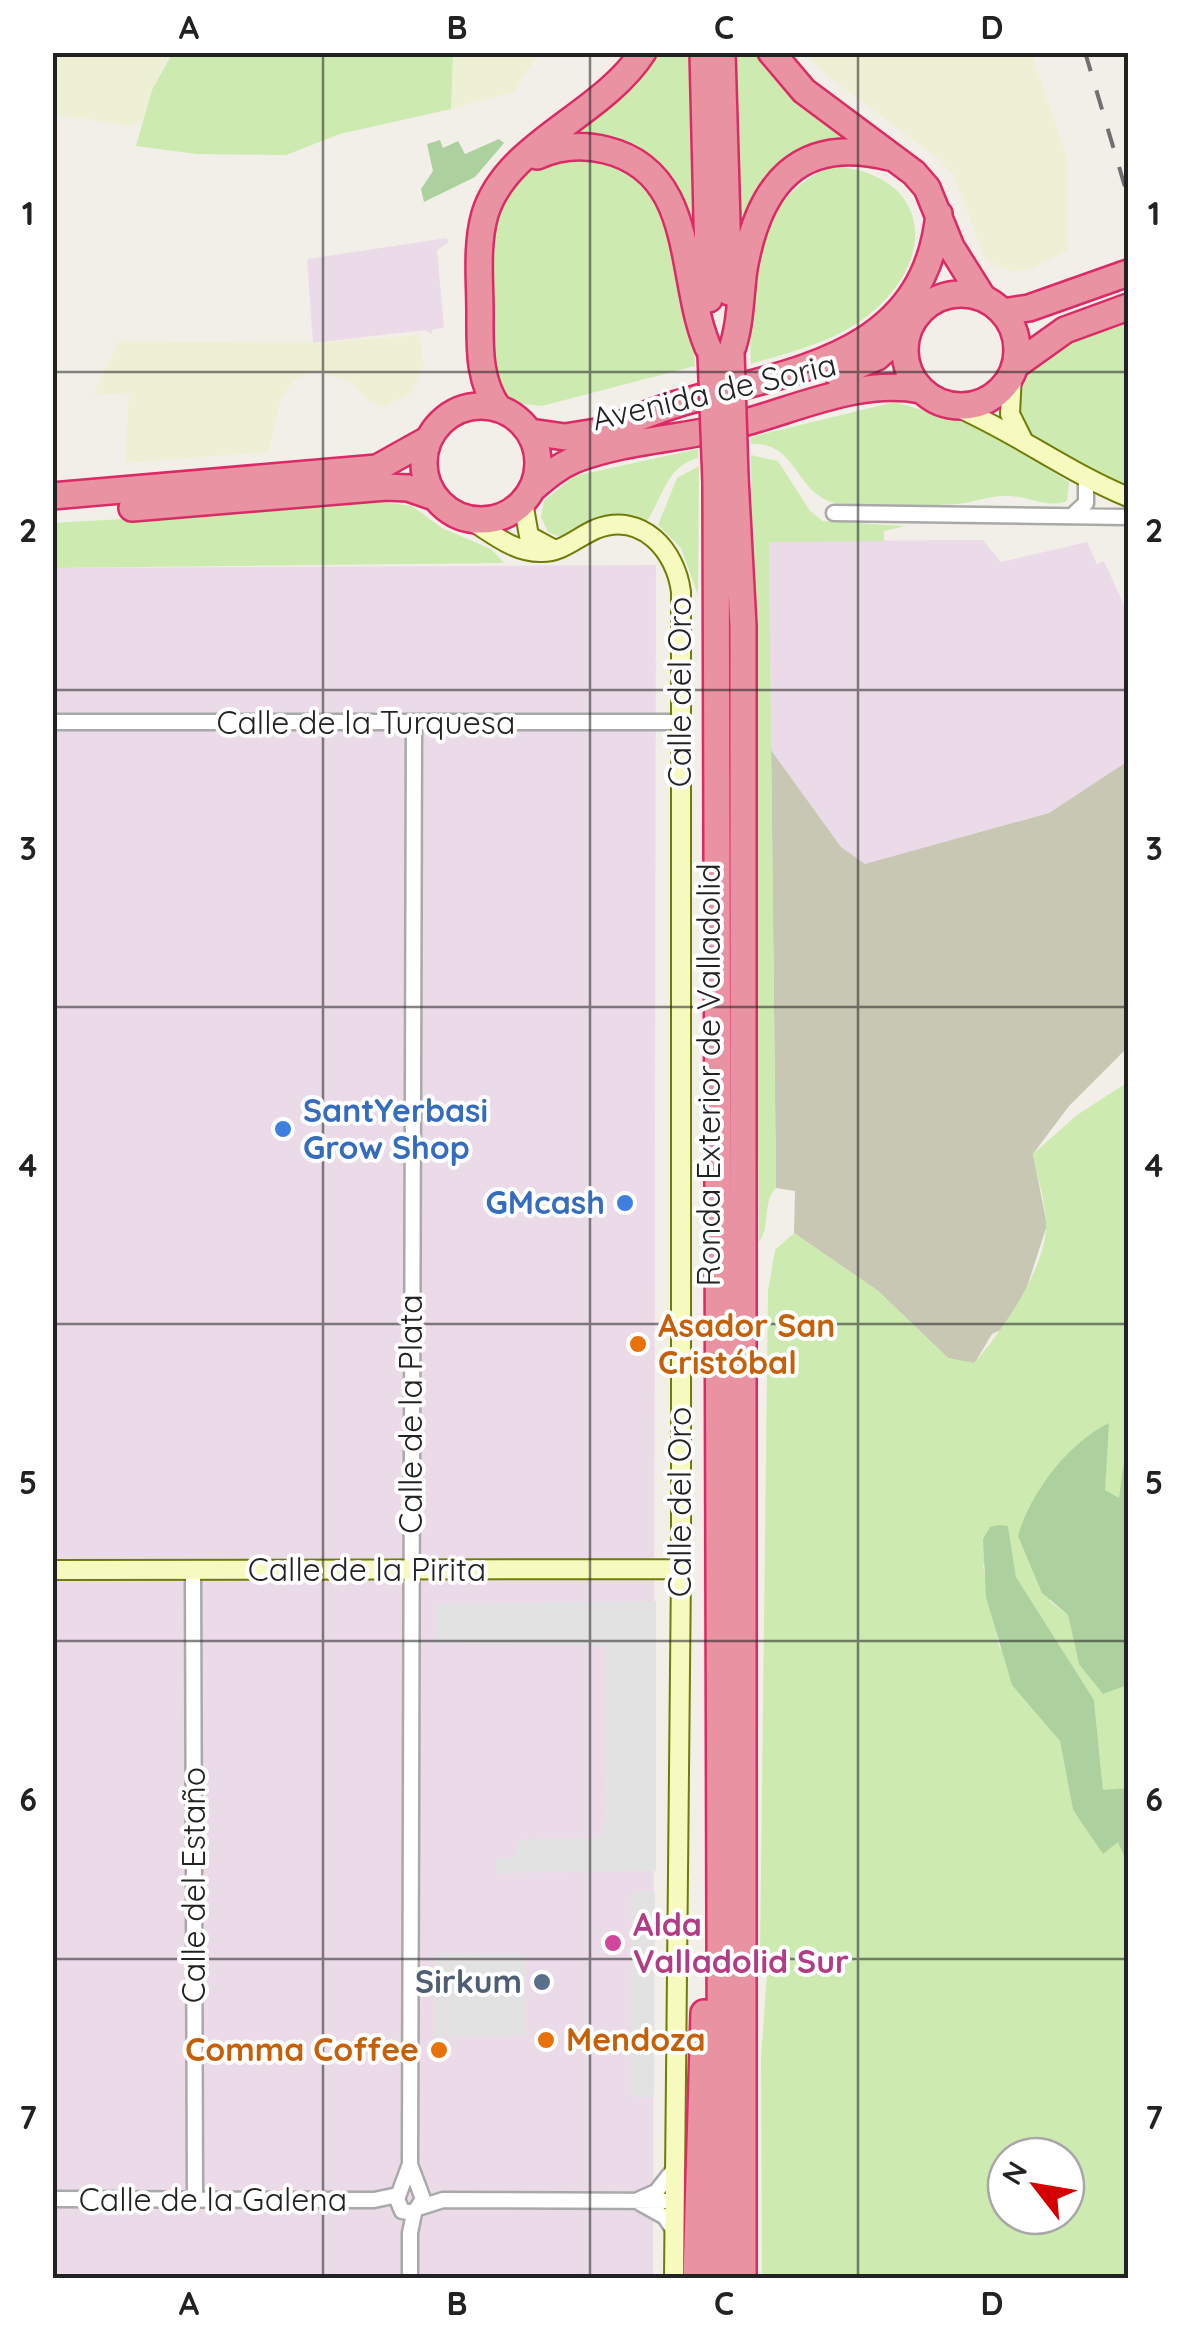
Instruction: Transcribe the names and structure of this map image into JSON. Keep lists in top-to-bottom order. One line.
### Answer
{"streets":{"highway":["Avenida de Soria","Ronda Exterior de Valladolid"],"street":["Calle del Oro","Calle de la Turquesa","Calle de la Plata","Calle de la Pirita","Calle del Estaño","Calle de la Galena"]},"crossings":[["Calle del Oro","Calle de la Turquesa"],["Calle del Oro","Calle de la Pirita"],["Calle de la Turquesa","Calle de la Plata"],["Calle de la Plata","Calle de la Pirita"],["Calle de la Plata","Calle de la Galena"],["Calle de la Pirita","Calle del Estaño"],["Calle del Estaño","Calle de la Galena"]],"places":["SantYerbasi Grow Shop","GMcash","Asador San Cristóbal","Alda Valladolid Sur","Sirkum","Mendoza","Comma Coffee"],"north":"top left","grid":{"columns":["A","B","C","D"],"rows":["1","2","3","4","5","6","7"]}}
